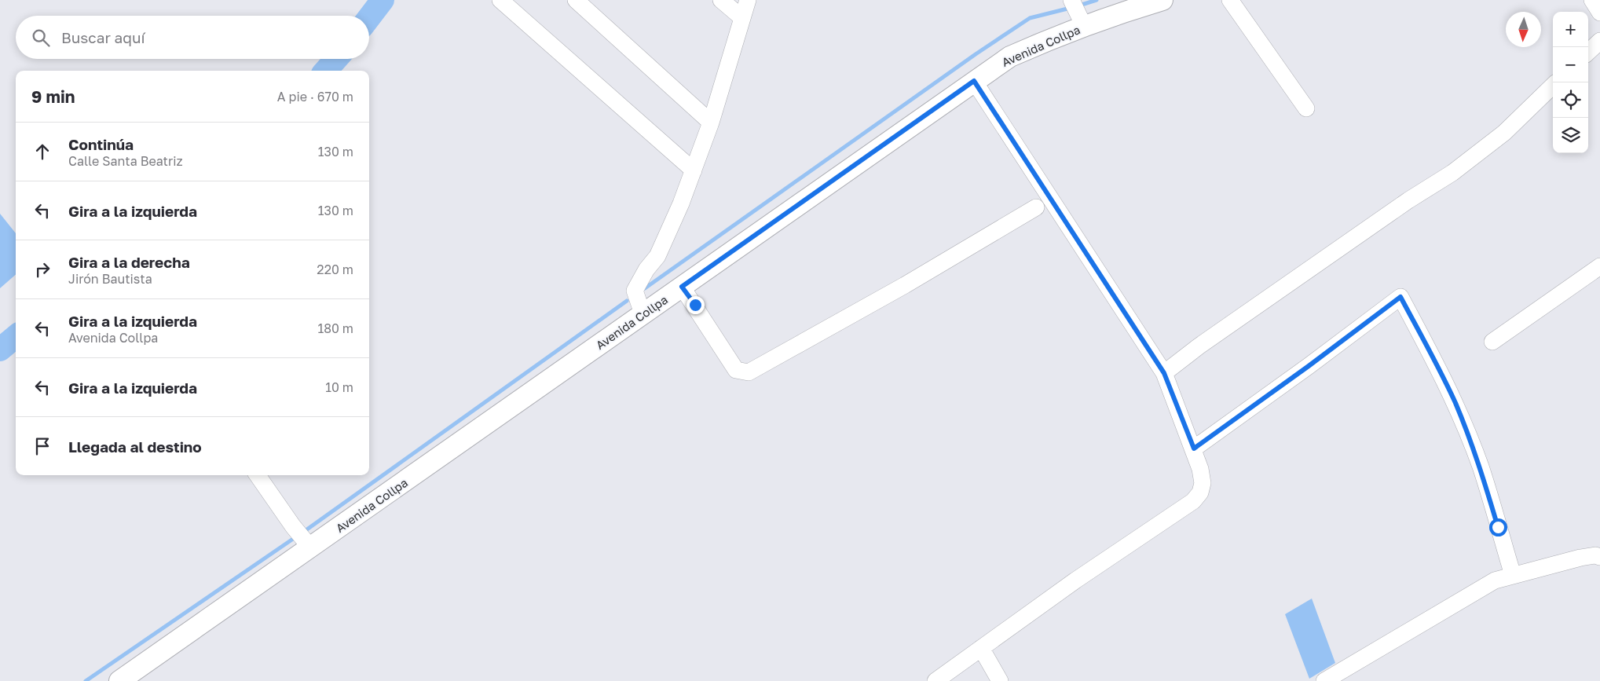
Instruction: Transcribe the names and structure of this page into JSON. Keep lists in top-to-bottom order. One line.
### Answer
{"streets":{"main road":["Avenida Collpa"]},"north":"bottom","page":{"map_buttons":["+","−"],"search":"Buscar aquí","heading":["9 min","A pie · 670 m"],"list":[["Continúa","Calle Santa Beatriz","130 m"],["Gira a la izquierda","130 m"],["Gira a la derecha","Jirón Bautista","220 m"],["Gira a la izquierda","Avenida Collpa","180 m"],["Gira a la izquierda","10 m"],"Llegada al destino"]}}
